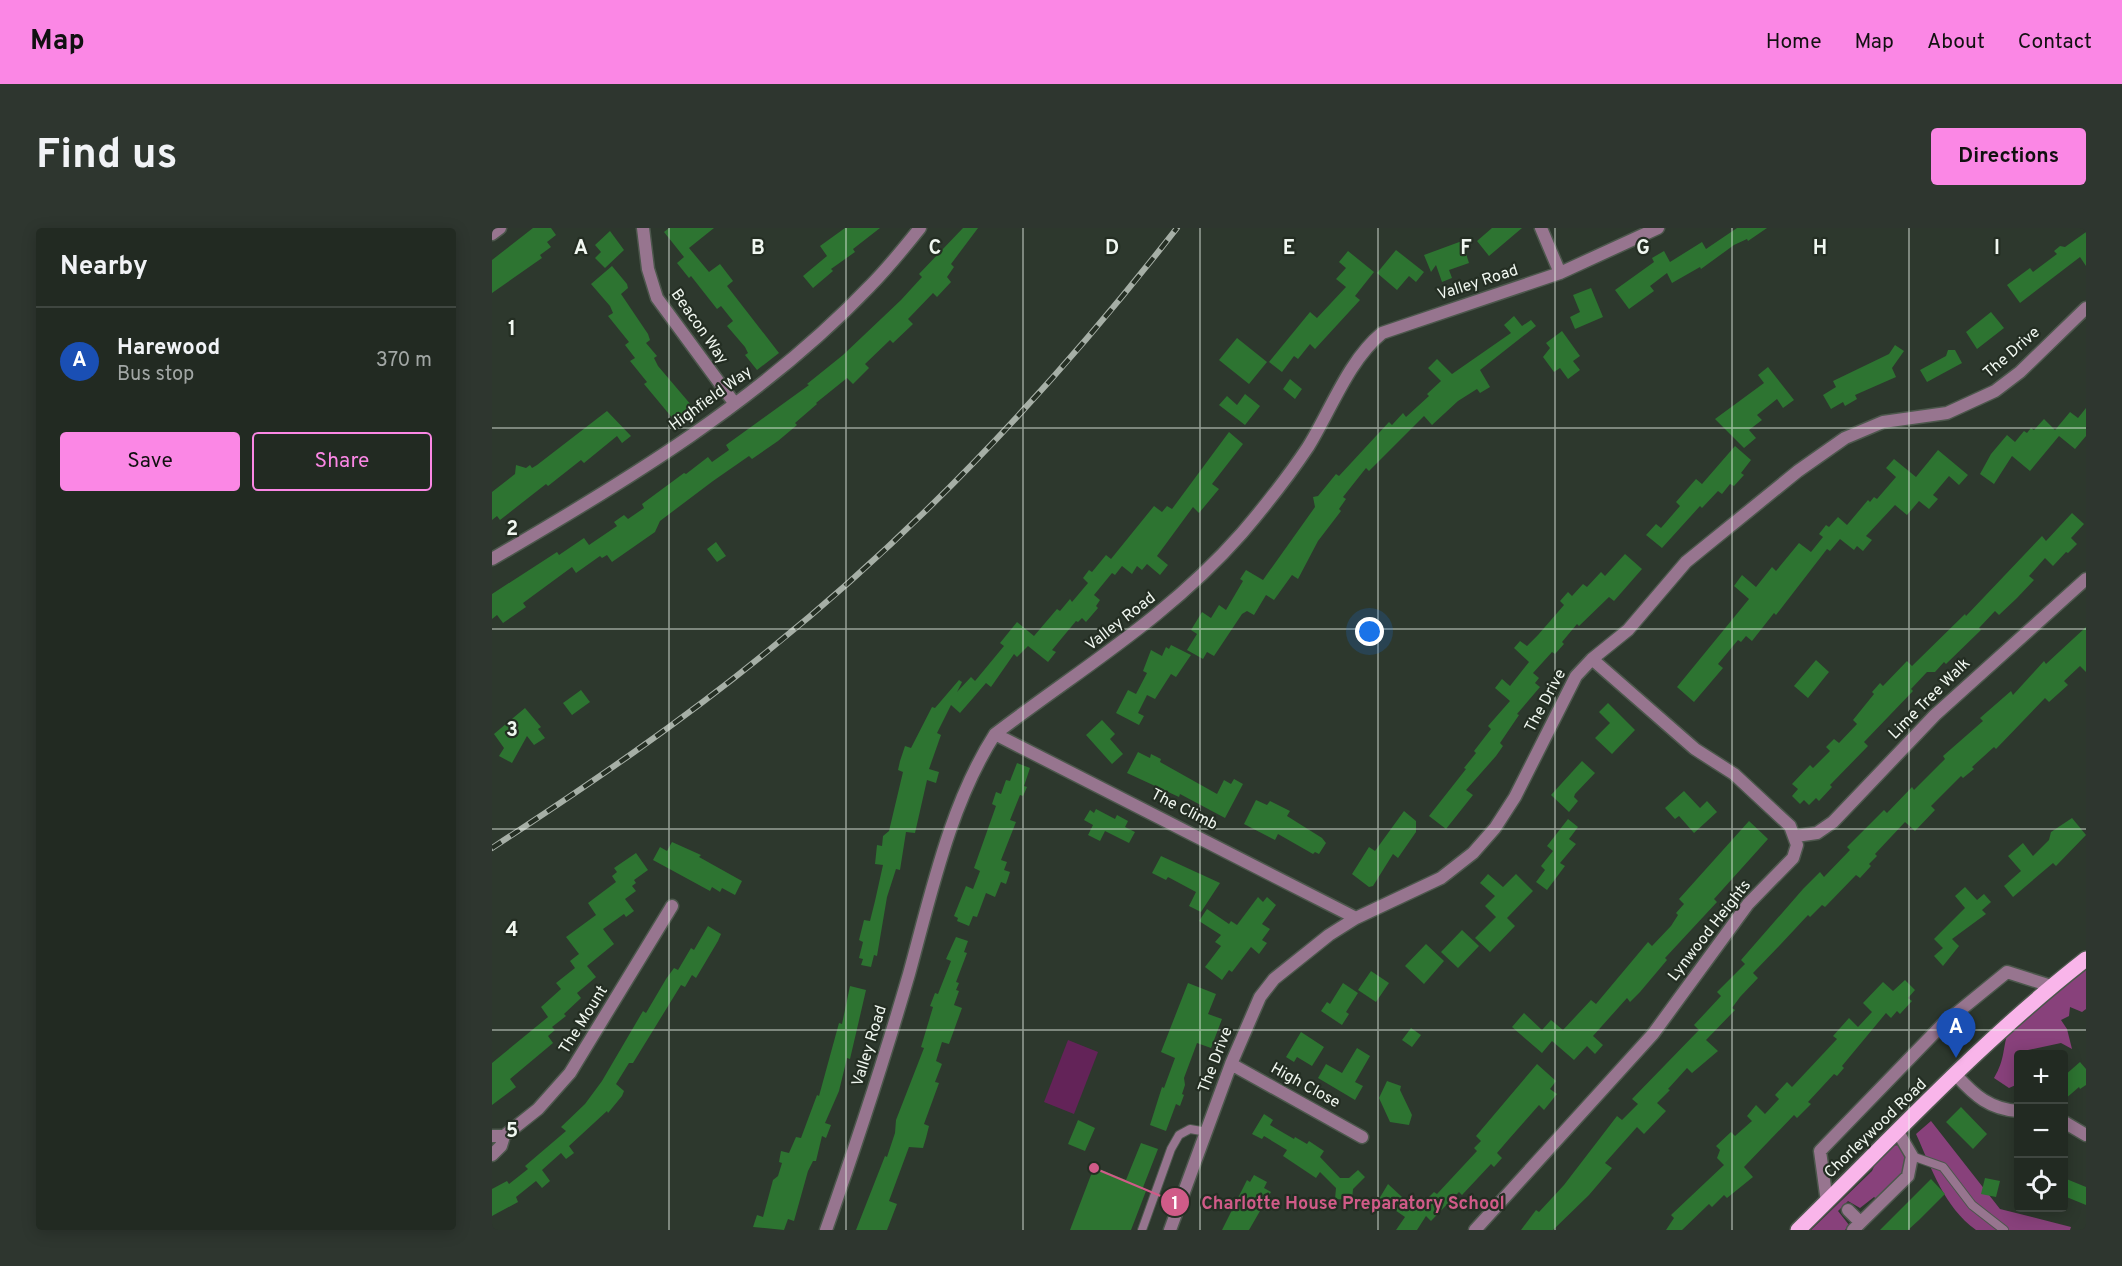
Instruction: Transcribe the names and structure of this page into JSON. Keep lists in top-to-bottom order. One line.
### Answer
{"streets":{"main road":["Chorleywood Road"],"street":["Valley Road","Beacon Way","The Drive","Highfield Way","Lime Tree Walk","The Climb","Lynwood Heights","The Mount","High Close"]},"crossings":[["Valley Road","The Climb"],["Beacon Way","Highfield Way"],["The Drive","The Climb"],["The Drive","High Close"],["Lime Tree Walk","Lynwood Heights"]],"places":["Charlotte House Preparatory School"],"page":{"header":"Map","nav":["Home","Map","About","Contact"],"buttons":["Directions",["Save","Share"]],"title":"Find us","heading":"Nearby","list":[{"mark":"A","name":"Harewood","note":"Bus stop","value":"370 m"}],"pins":"A","map_buttons":["+","−"]},"grid":{"columns":["A","B","C","D","E","F","G","H","I"],"rows":["1","2","3","4","5"]}}
